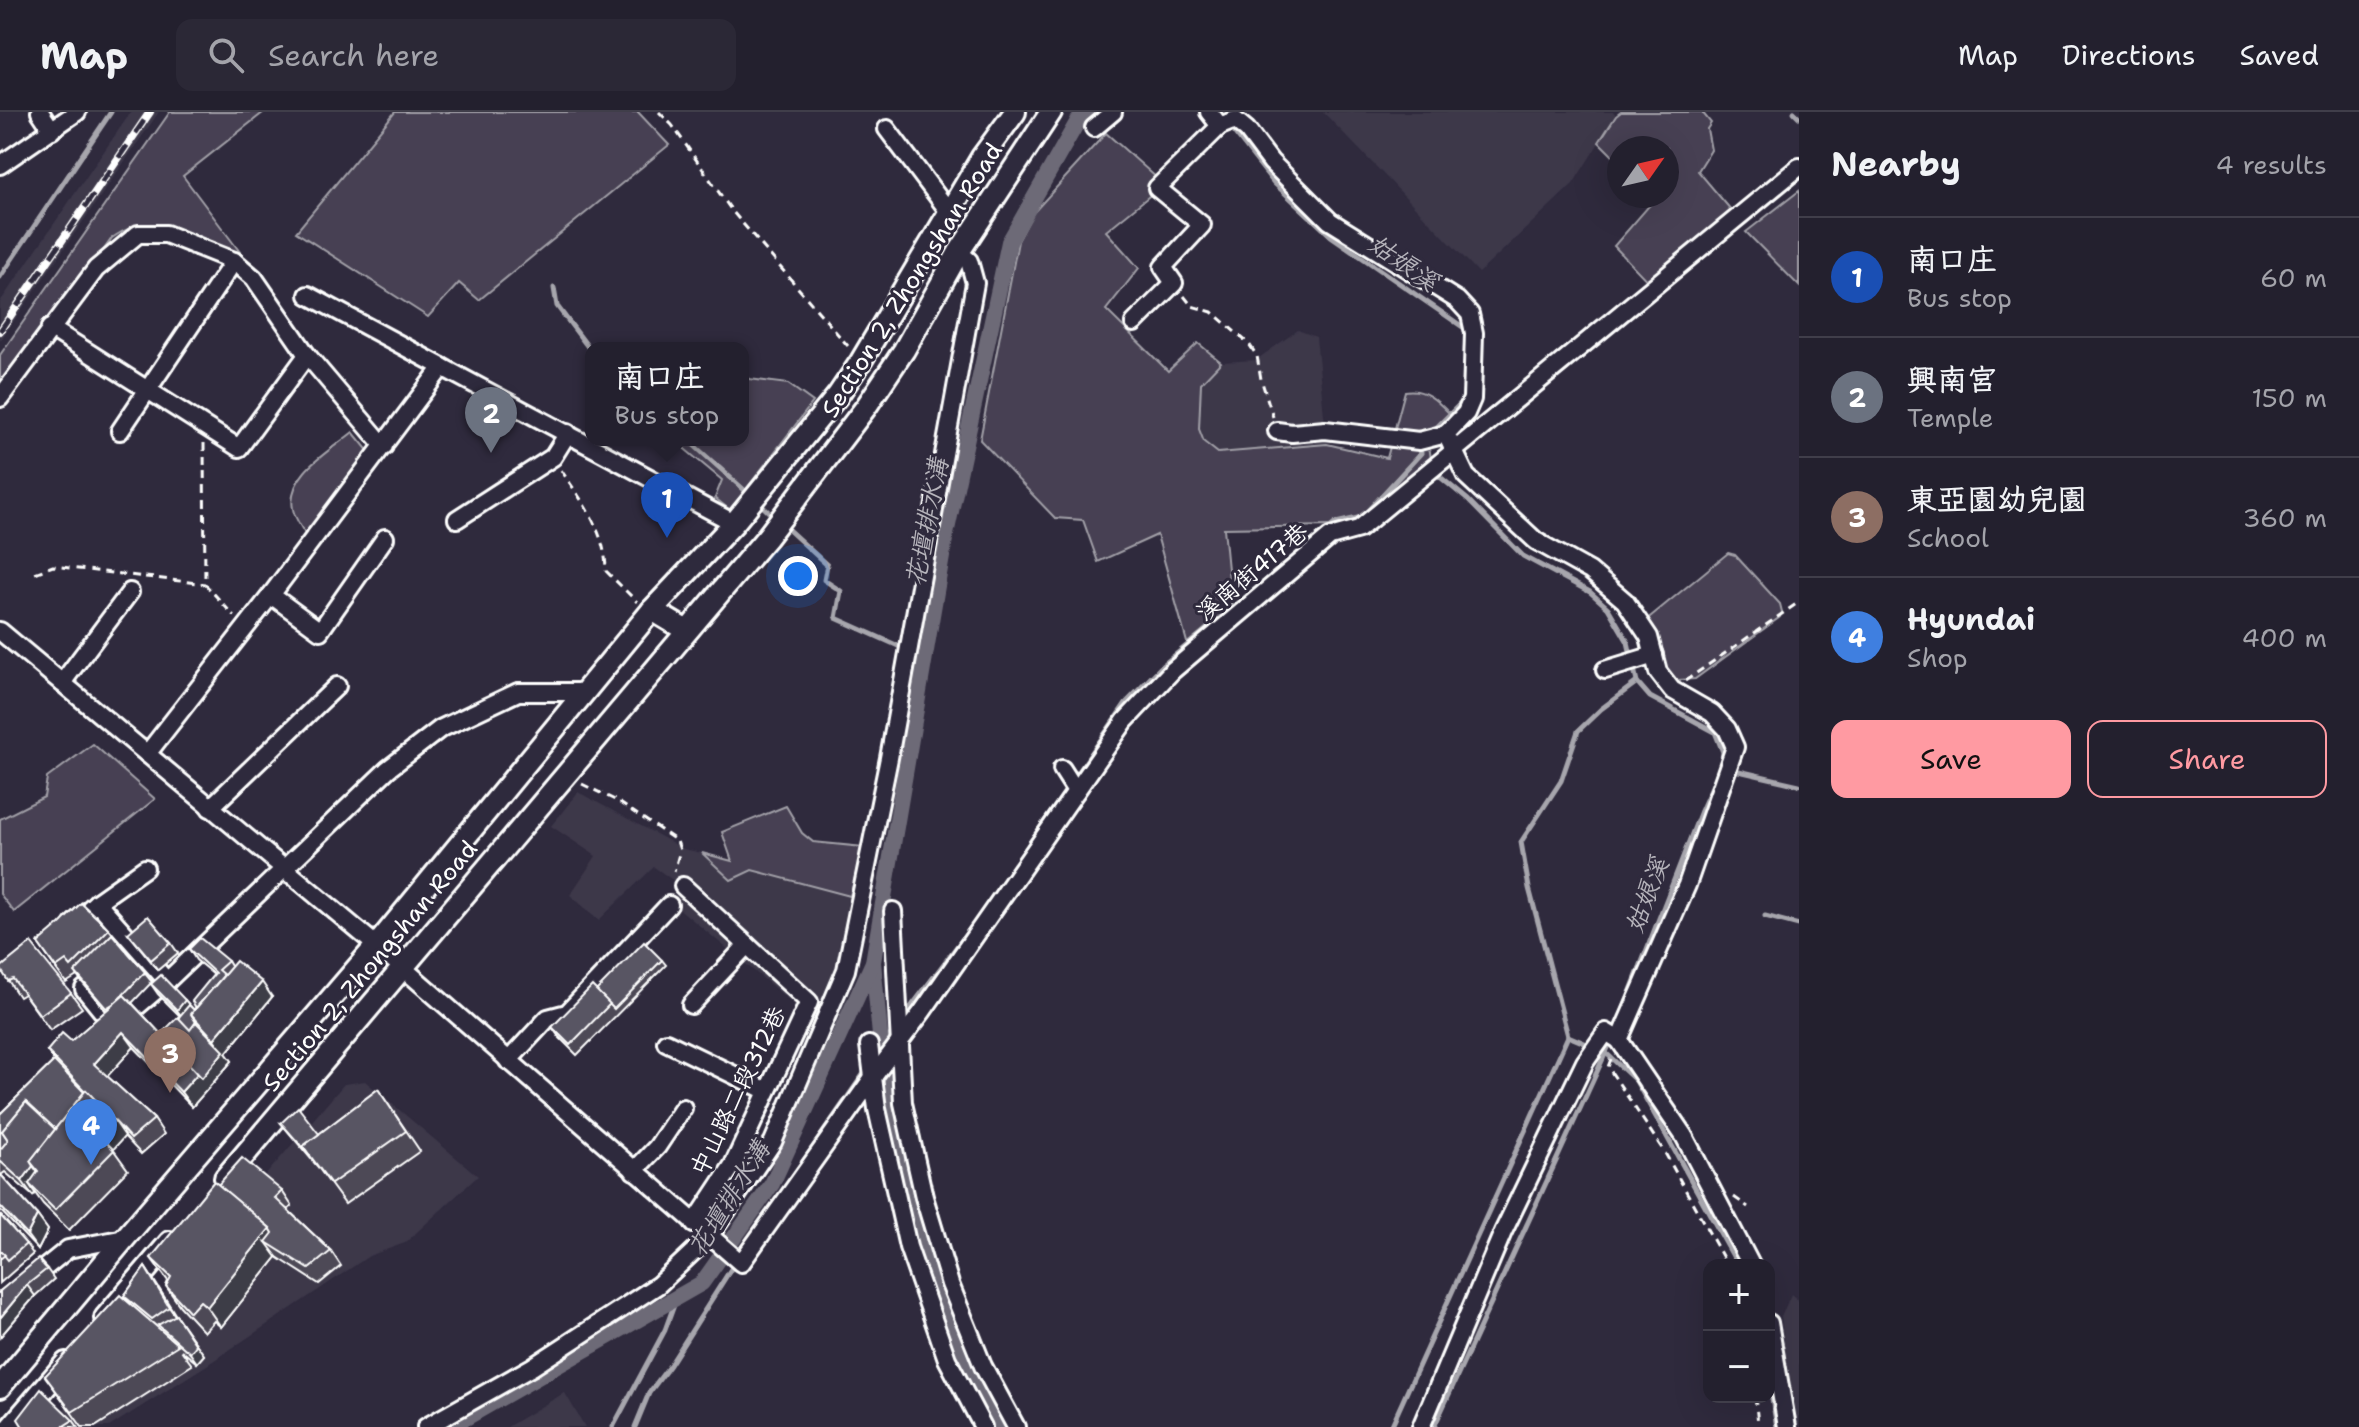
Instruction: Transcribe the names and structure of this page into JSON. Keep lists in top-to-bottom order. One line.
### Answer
{"streets":{"main road":["Section 2, Zhongshan Road"],"street":["溪南街417巷","中山路二段312巷"]},"crossings":[["Section 2, Zhongshan Road","中山路二段312巷"],["溪南街417巷","中山路二段312巷"]],"water":["姑娘溪","花壇排水溝"],"north":"top right","page":{"header":"Map","search":"Search here","nav":["Map","Directions","Saved"],"heading":["Nearby","4 results"],"list":[{"mark":"1","name":"南口庄","note":"Bus stop","value":"60 m"},{"mark":"2","name":"興南宮","note":"Temple","value":"150 m"},{"mark":"3","name":"東亞園幼兒園","note":"School","value":"360 m"},{"mark":"4","name":"Hyundai","note":"Shop","value":"400 m"}],"popup":["南口庄","Bus stop"],"pins":["2","1","3","4"],"buttons":["Save","Share"],"map_buttons":["+","−"]}}
